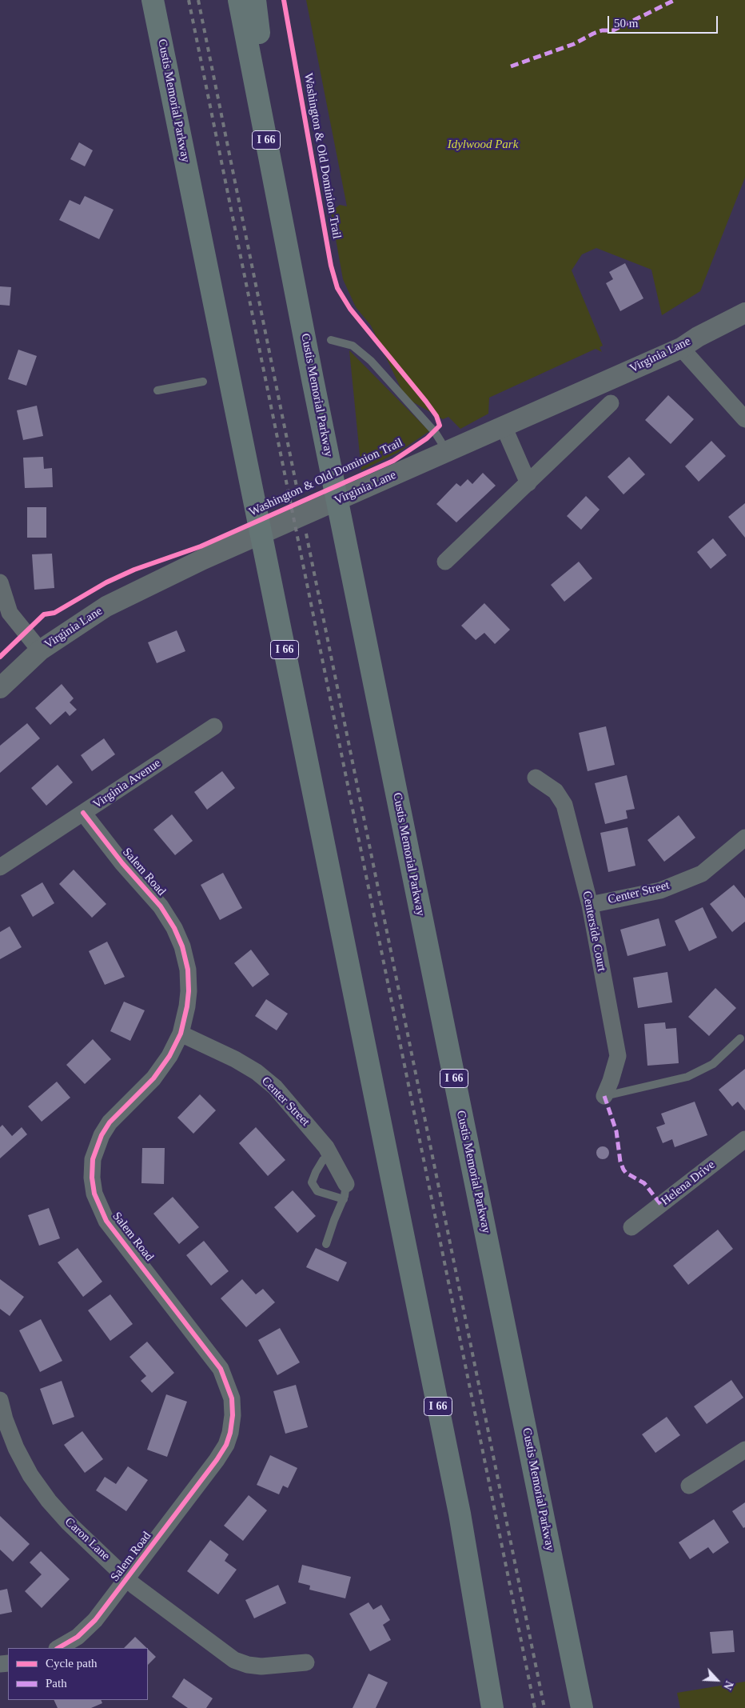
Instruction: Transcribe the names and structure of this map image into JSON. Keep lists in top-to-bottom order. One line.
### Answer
{"streets":{"highway":["Custis Memorial Parkway","I 66"],"street":["Virginia Lane","Virginia Avenue","Salem Road","Center Street","Centerside Court","Helena Drive","Caron Lane"],"cycle path":["Washington & Old Dominion Trail"]},"crossings":[["Virginia Avenue","Salem Road"],["Salem Road","Center Street"],["Salem Road","Caron Lane"],["Center Street","Centerside Court"]],"parks":["Idylwood Park"],"legend":["Cycle path","Path"],"scale_bar":"50 m","north":"bottom right"}
